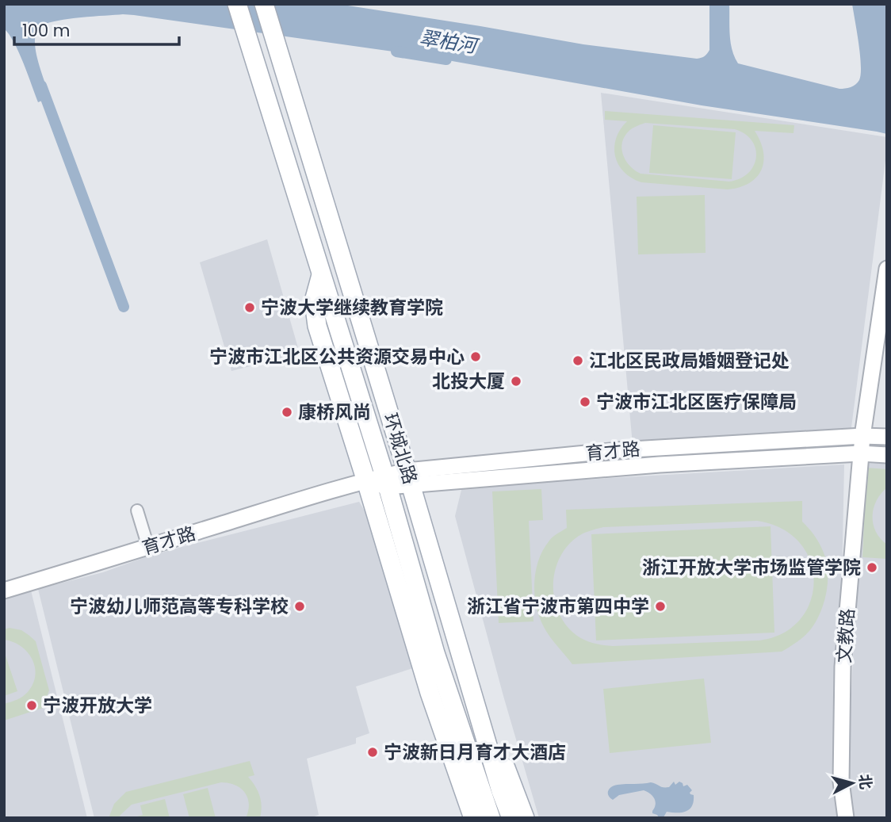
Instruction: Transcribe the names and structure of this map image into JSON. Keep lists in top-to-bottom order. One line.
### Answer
{"streets":{"main road":["环城北路","育才路","文教路"]},"crossings":[["环城北路","育才路"],["育才路","文教路"]],"water":["翠柏河"],"places":["宁波大学继续教育学院","宁波市江北区公共资源交易中心","江北区民政局婚姻登记处","北投大厦","宁波市江北区医疗保障局","康桥风尚","浙江开放大学市场监管学院","宁波幼儿师范高等专科学校","浙江省宁波市第四中学","宁波开放大学","宁波新日月育才大酒店"],"scale_bar":"100 m","north":"right"}
